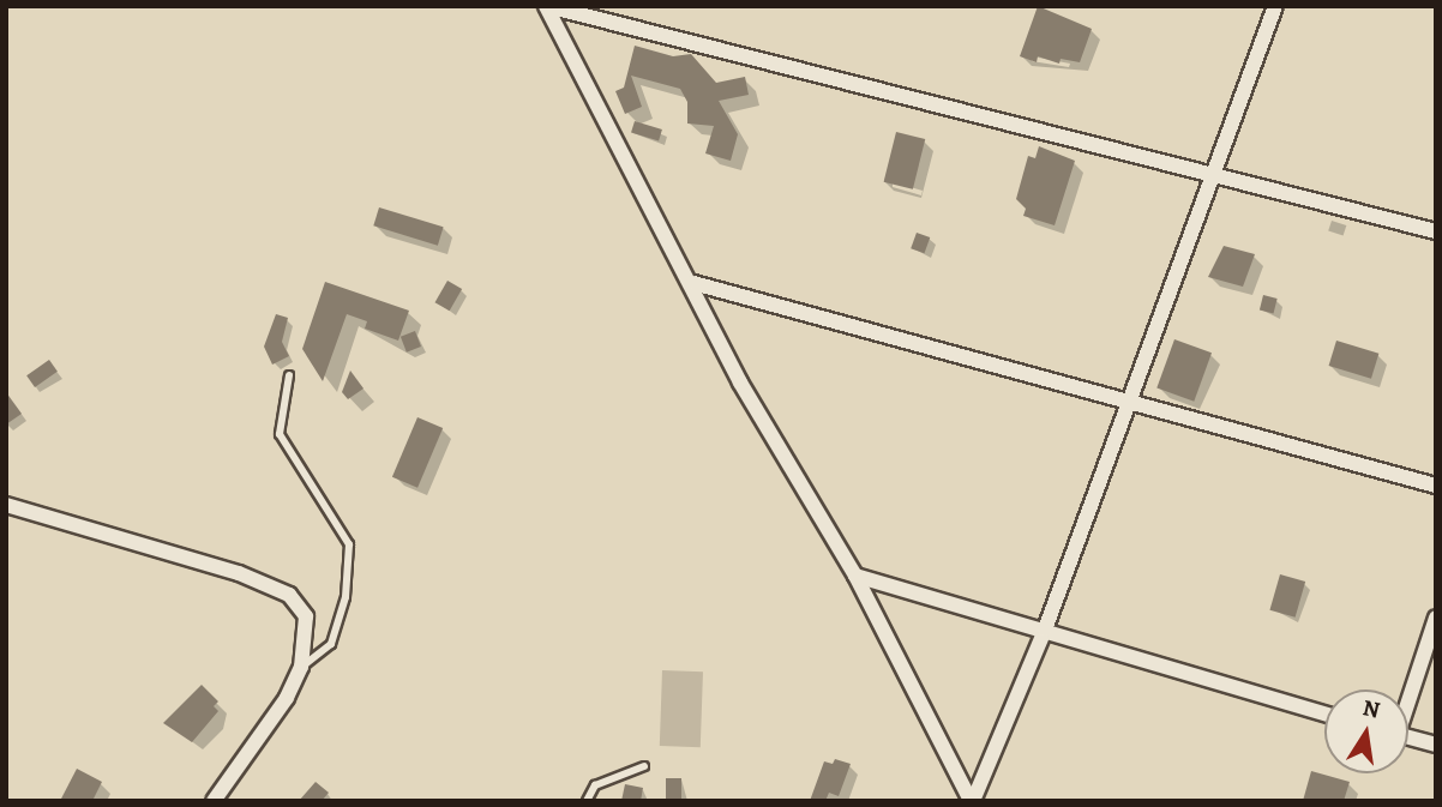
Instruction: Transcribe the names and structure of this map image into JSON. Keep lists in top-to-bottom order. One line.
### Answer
{"north":"top"}
